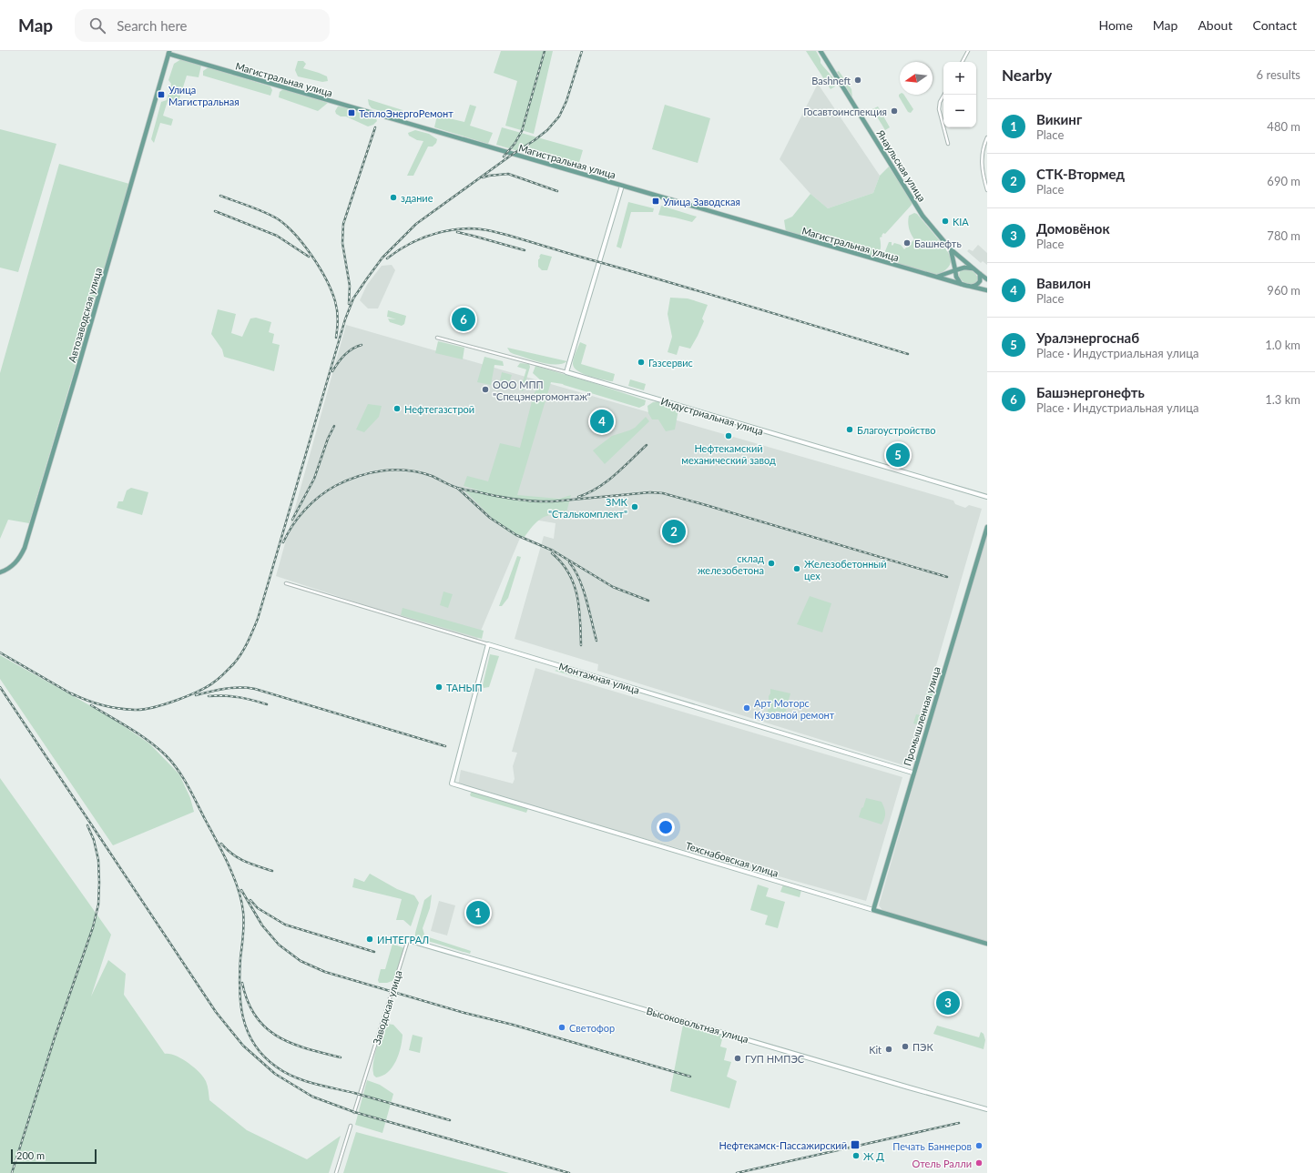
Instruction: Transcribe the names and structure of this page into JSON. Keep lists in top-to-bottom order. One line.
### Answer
{"streets":{"main road":["Магистральная улица","Янаульская улица","Автозаводская улица","Промышленная улица","Техснабовская улица"],"street":["Индустриальная улица","Монтажная улица","Заводская улица","Высоковольтная улица"]},"crossings":[["Магистральная улица","Автозаводская улица"],["Монтажная улица","Промышленная улица"],["Монтажная улица","Техснабовская улица"],["Промышленная улица","Техснабовская улица"],["Заводская улица","Высоковольтная улица"]],"places":{"other":["Bashneft","Госавтоинспекция","здание","KIA","Башнефть","Газсервис","ООО МПП \"Спецэнергомонтаж\"","Нефтегазстрой","Благоустройство","Нефтекамский механический завод","ЗМК \"Сталькомплект\"","склад железобетона","Железобетонный цех","ТАНЫП","Арт Моторс Кузовной ремонт","ИНТЕГРАЛ","Светофор","ПЭК","Kit","ГУП НМПЭС","Печать Баннеров","Ж Д","Отель Ралли"],"transit":["Улица Магистральная","ТеплоЭнергоРемонт","Улица Заводская","Нефтекамск-Пассажирский"]},"scale_bar":"200 m","north":"left","page":{"header":"Map","search":"Search here","nav":["Home","Map","About","Contact"],"heading":["Nearby","6 results"],"map_buttons":["+","−"],"list":[{"mark":"1","name":"Викинг","note":"Place","value":"480 m"},{"mark":"2","name":"СТК-Втормед","note":"Place","value":"690 m"},{"mark":"3","name":"Домовёнок","note":"Place","value":"780 m"},{"mark":"4","name":"Вавилон","note":"Place","value":"960 m"},{"mark":"5","name":"Уралэнергоснаб","note":"Place · Индустриальная улица","value":"1.0 km"},{"mark":"6","name":"Башэнергонефть","note":"Place · Индустриальная улица","value":"1.3 km"}],"pins":["6","4","5","2","1","3"],"scale":"200 m"}}
